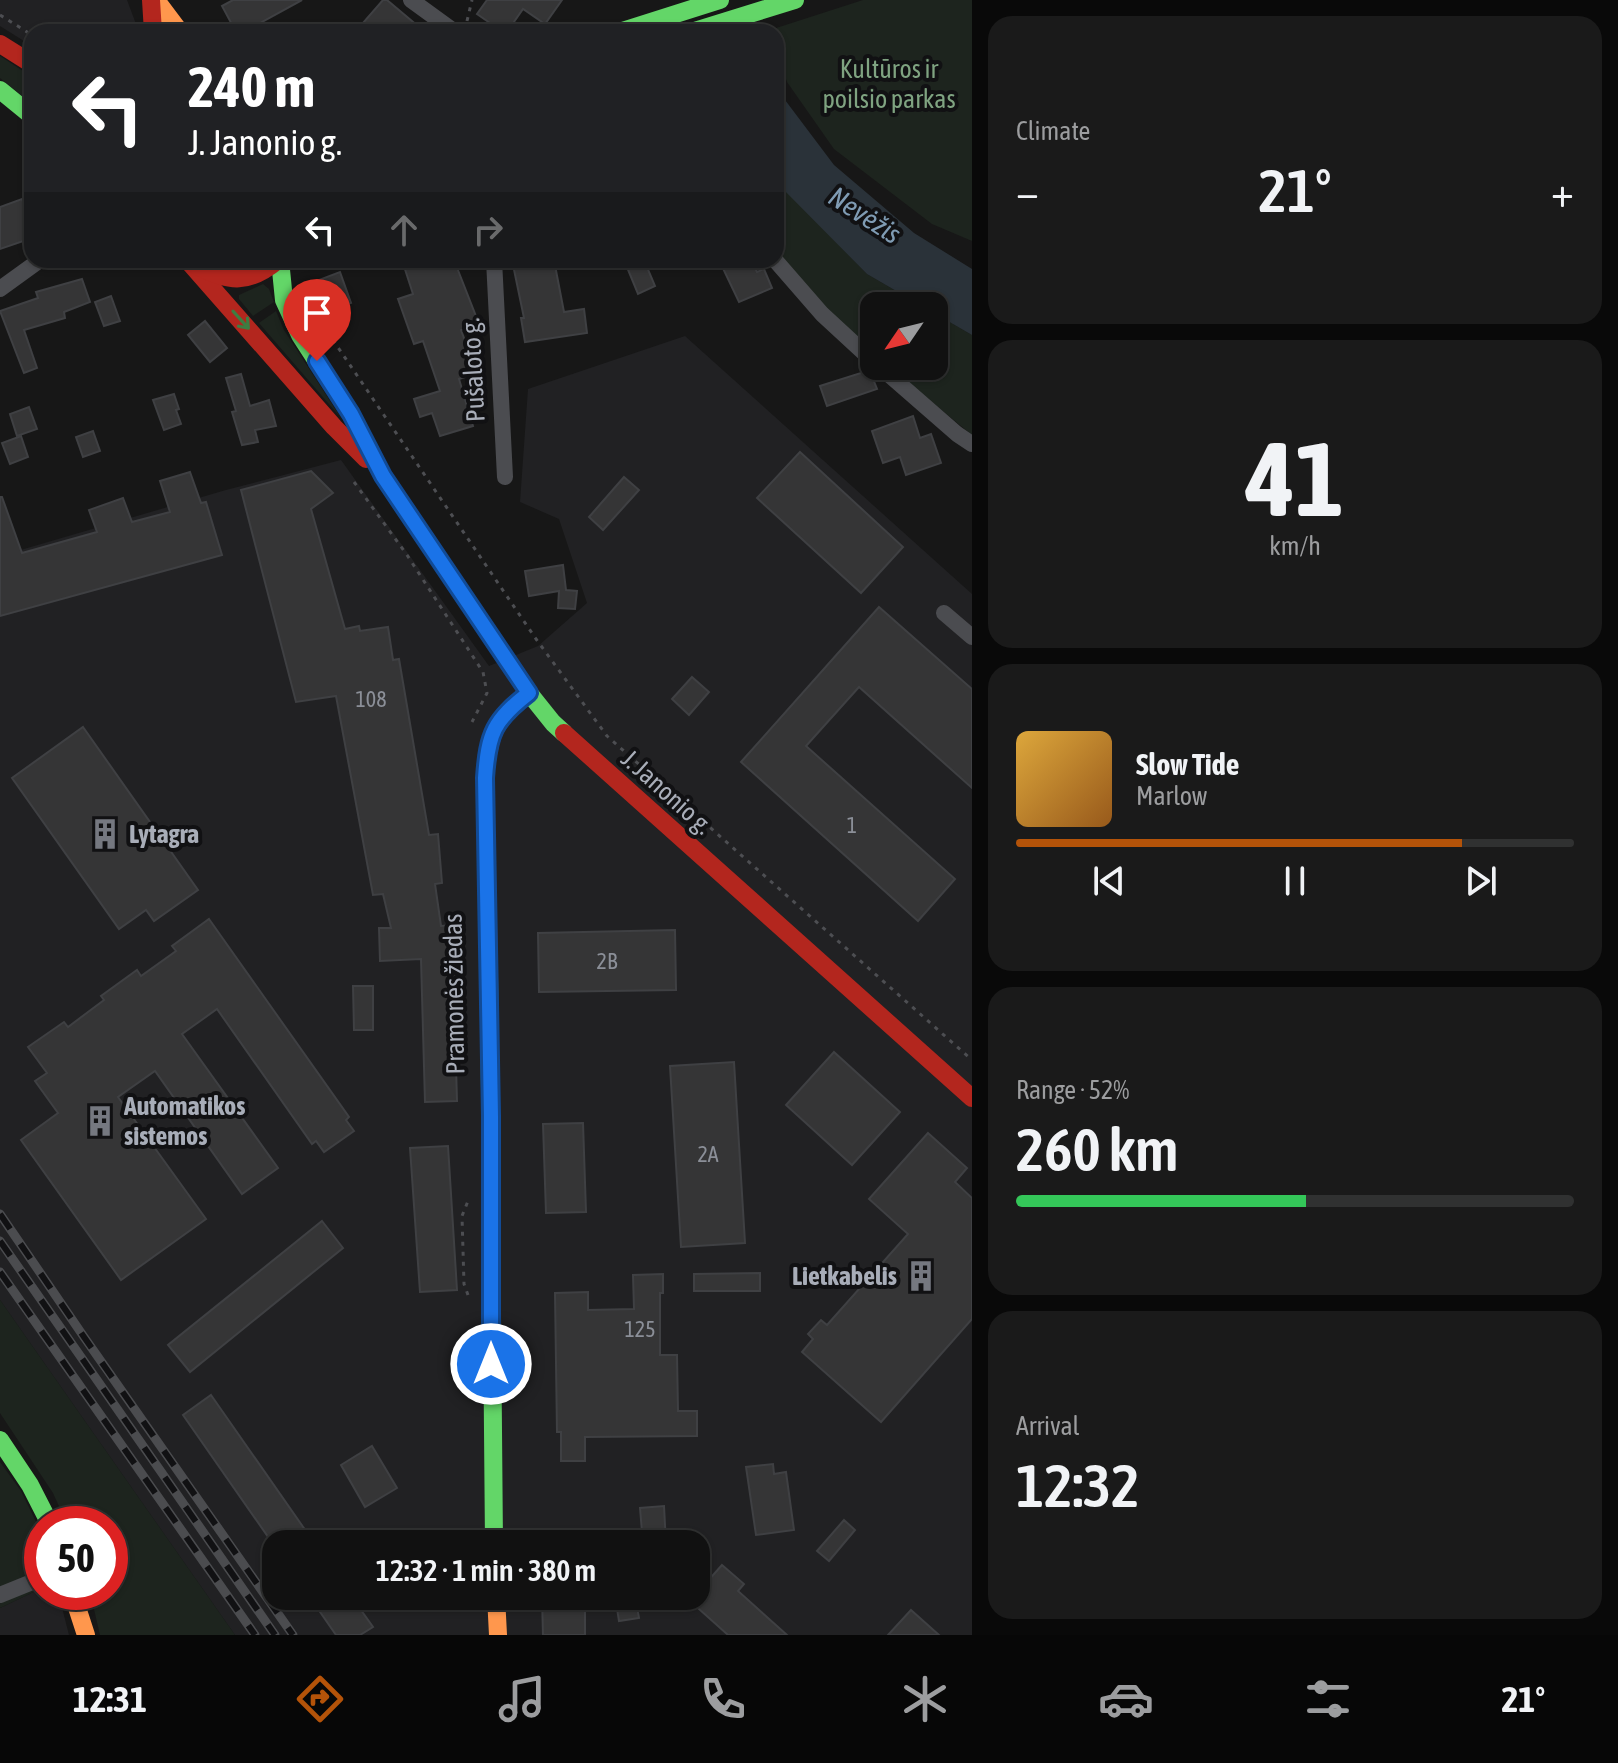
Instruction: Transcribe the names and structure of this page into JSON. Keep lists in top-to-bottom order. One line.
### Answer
{"streets":{"main road":["J. Janonio g."],"street":["Pušaloto g."]},"water":["Nevėžis"],"parks":["Kultūros ir poilsio parkas"],"places":{"building":["Lytagra","Automatikos sistemos","Lietkabelis"]},"house_numbers":["108","1","2B","2A","125"],"north":"bottom left","page":{"tile":["Climate",["41","km/h"],["Range · 52%","260 km"],["Arrival","12:32"]],"turn":["240 m","J. Janonio g."],"heat":["−","21°","+"],"song":["Slow Tide","Marlow"],"limit":"50","trip":"12:32 · 1 min · 380 m","tabs":["12:31","21°"]}}
